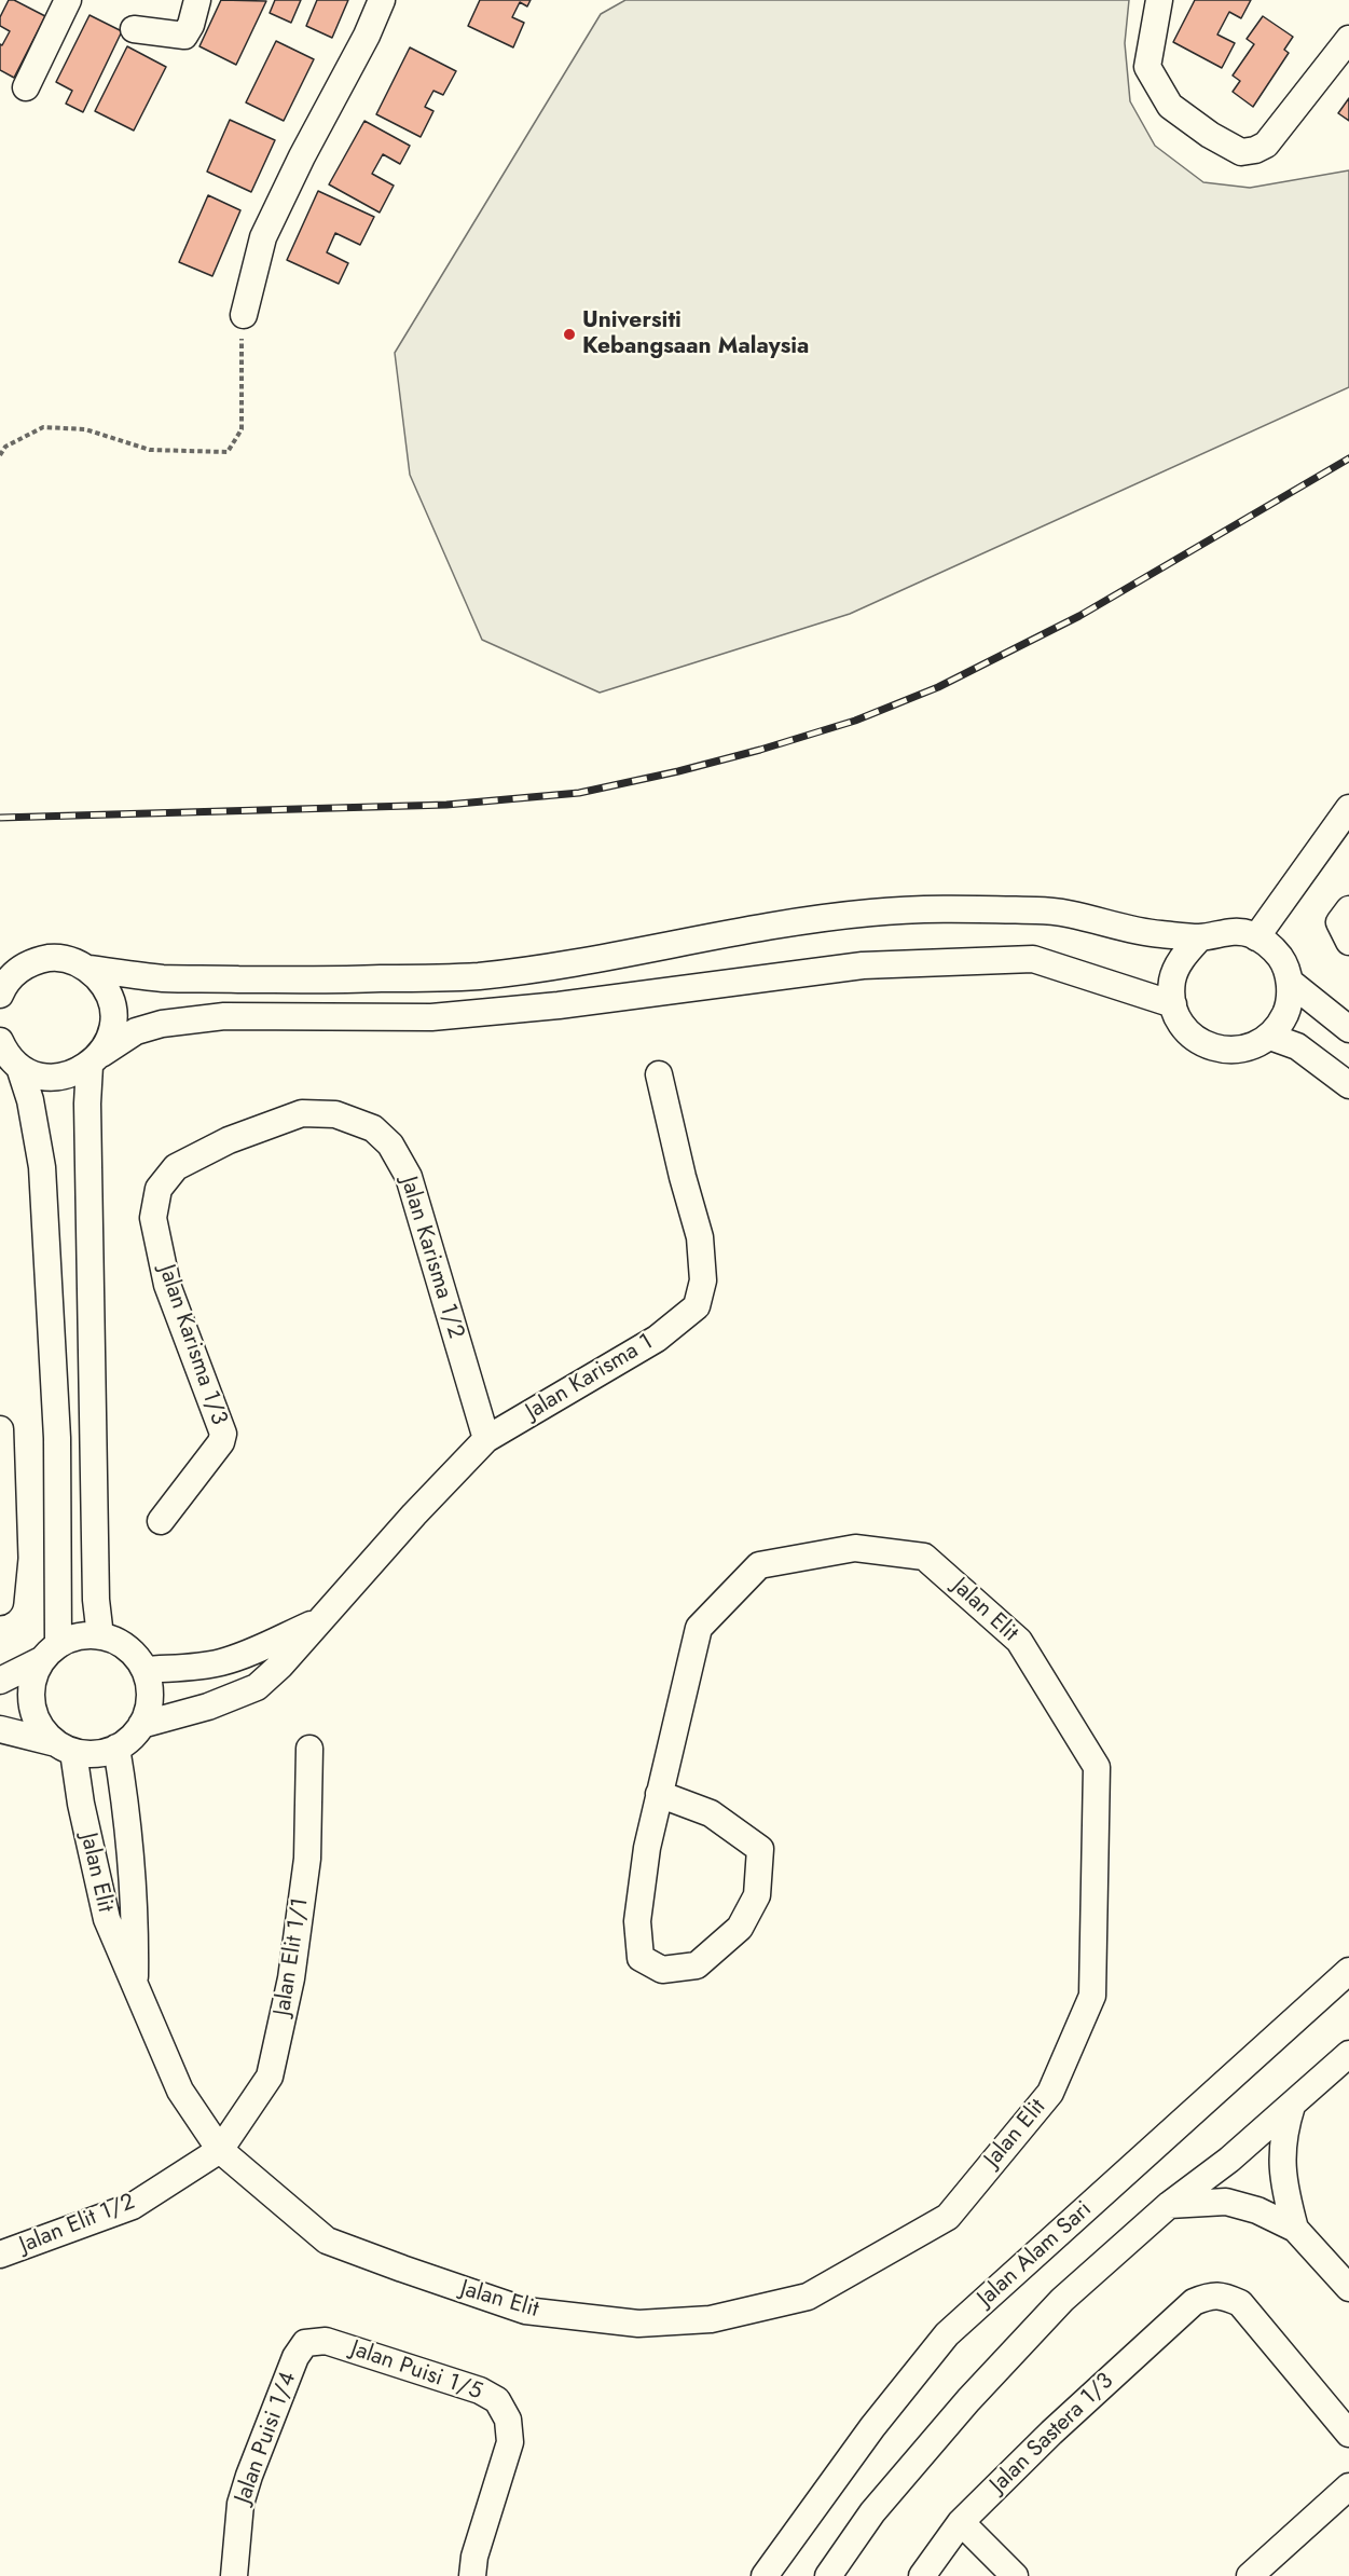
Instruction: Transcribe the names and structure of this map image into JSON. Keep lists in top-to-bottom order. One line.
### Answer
{"streets":{"street":["Jalan Karisma 1/2","Jalan Karisma 1/3","Jalan Karisma 1","Jalan Elit","Jalan Elit 1/1","Jalan Elit 1/2","Jalan Alam Sari","Jalan Puisi 1/5","Jalan Sastera 1/3","Jalan Puisi 1/4"]},"crossings":[["Jalan Karisma 1/2","Jalan Karisma 1/3"],["Jalan Karisma 1/2","Jalan Karisma 1"],["Jalan Karisma 1","Jalan Elit"],["Jalan Elit","Jalan Elit 1/1"],["Jalan Elit","Jalan Elit 1/2"],["Jalan Elit 1/1","Jalan Elit 1/2"],["Jalan Puisi 1/5","Jalan Puisi 1/4"]],"places":["Universiti Kebangsaan Malaysia"]}
